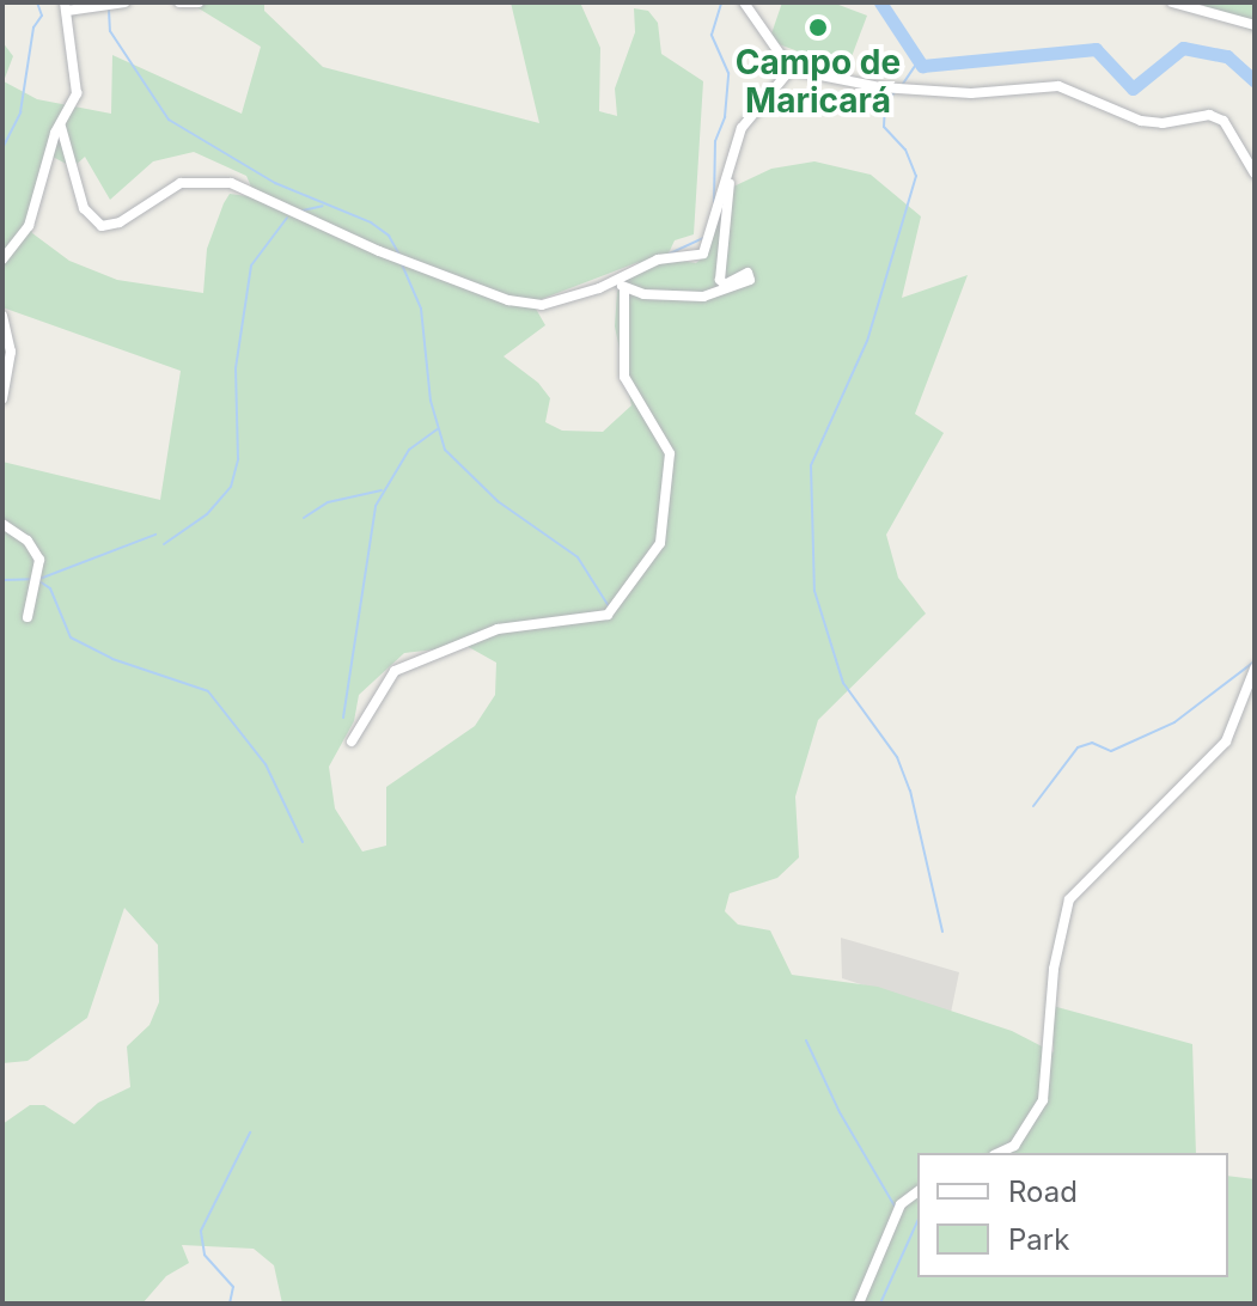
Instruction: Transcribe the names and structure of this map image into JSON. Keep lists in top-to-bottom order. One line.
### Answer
{"places":["Campo de Maricará"],"legend":["Road","Park"]}
